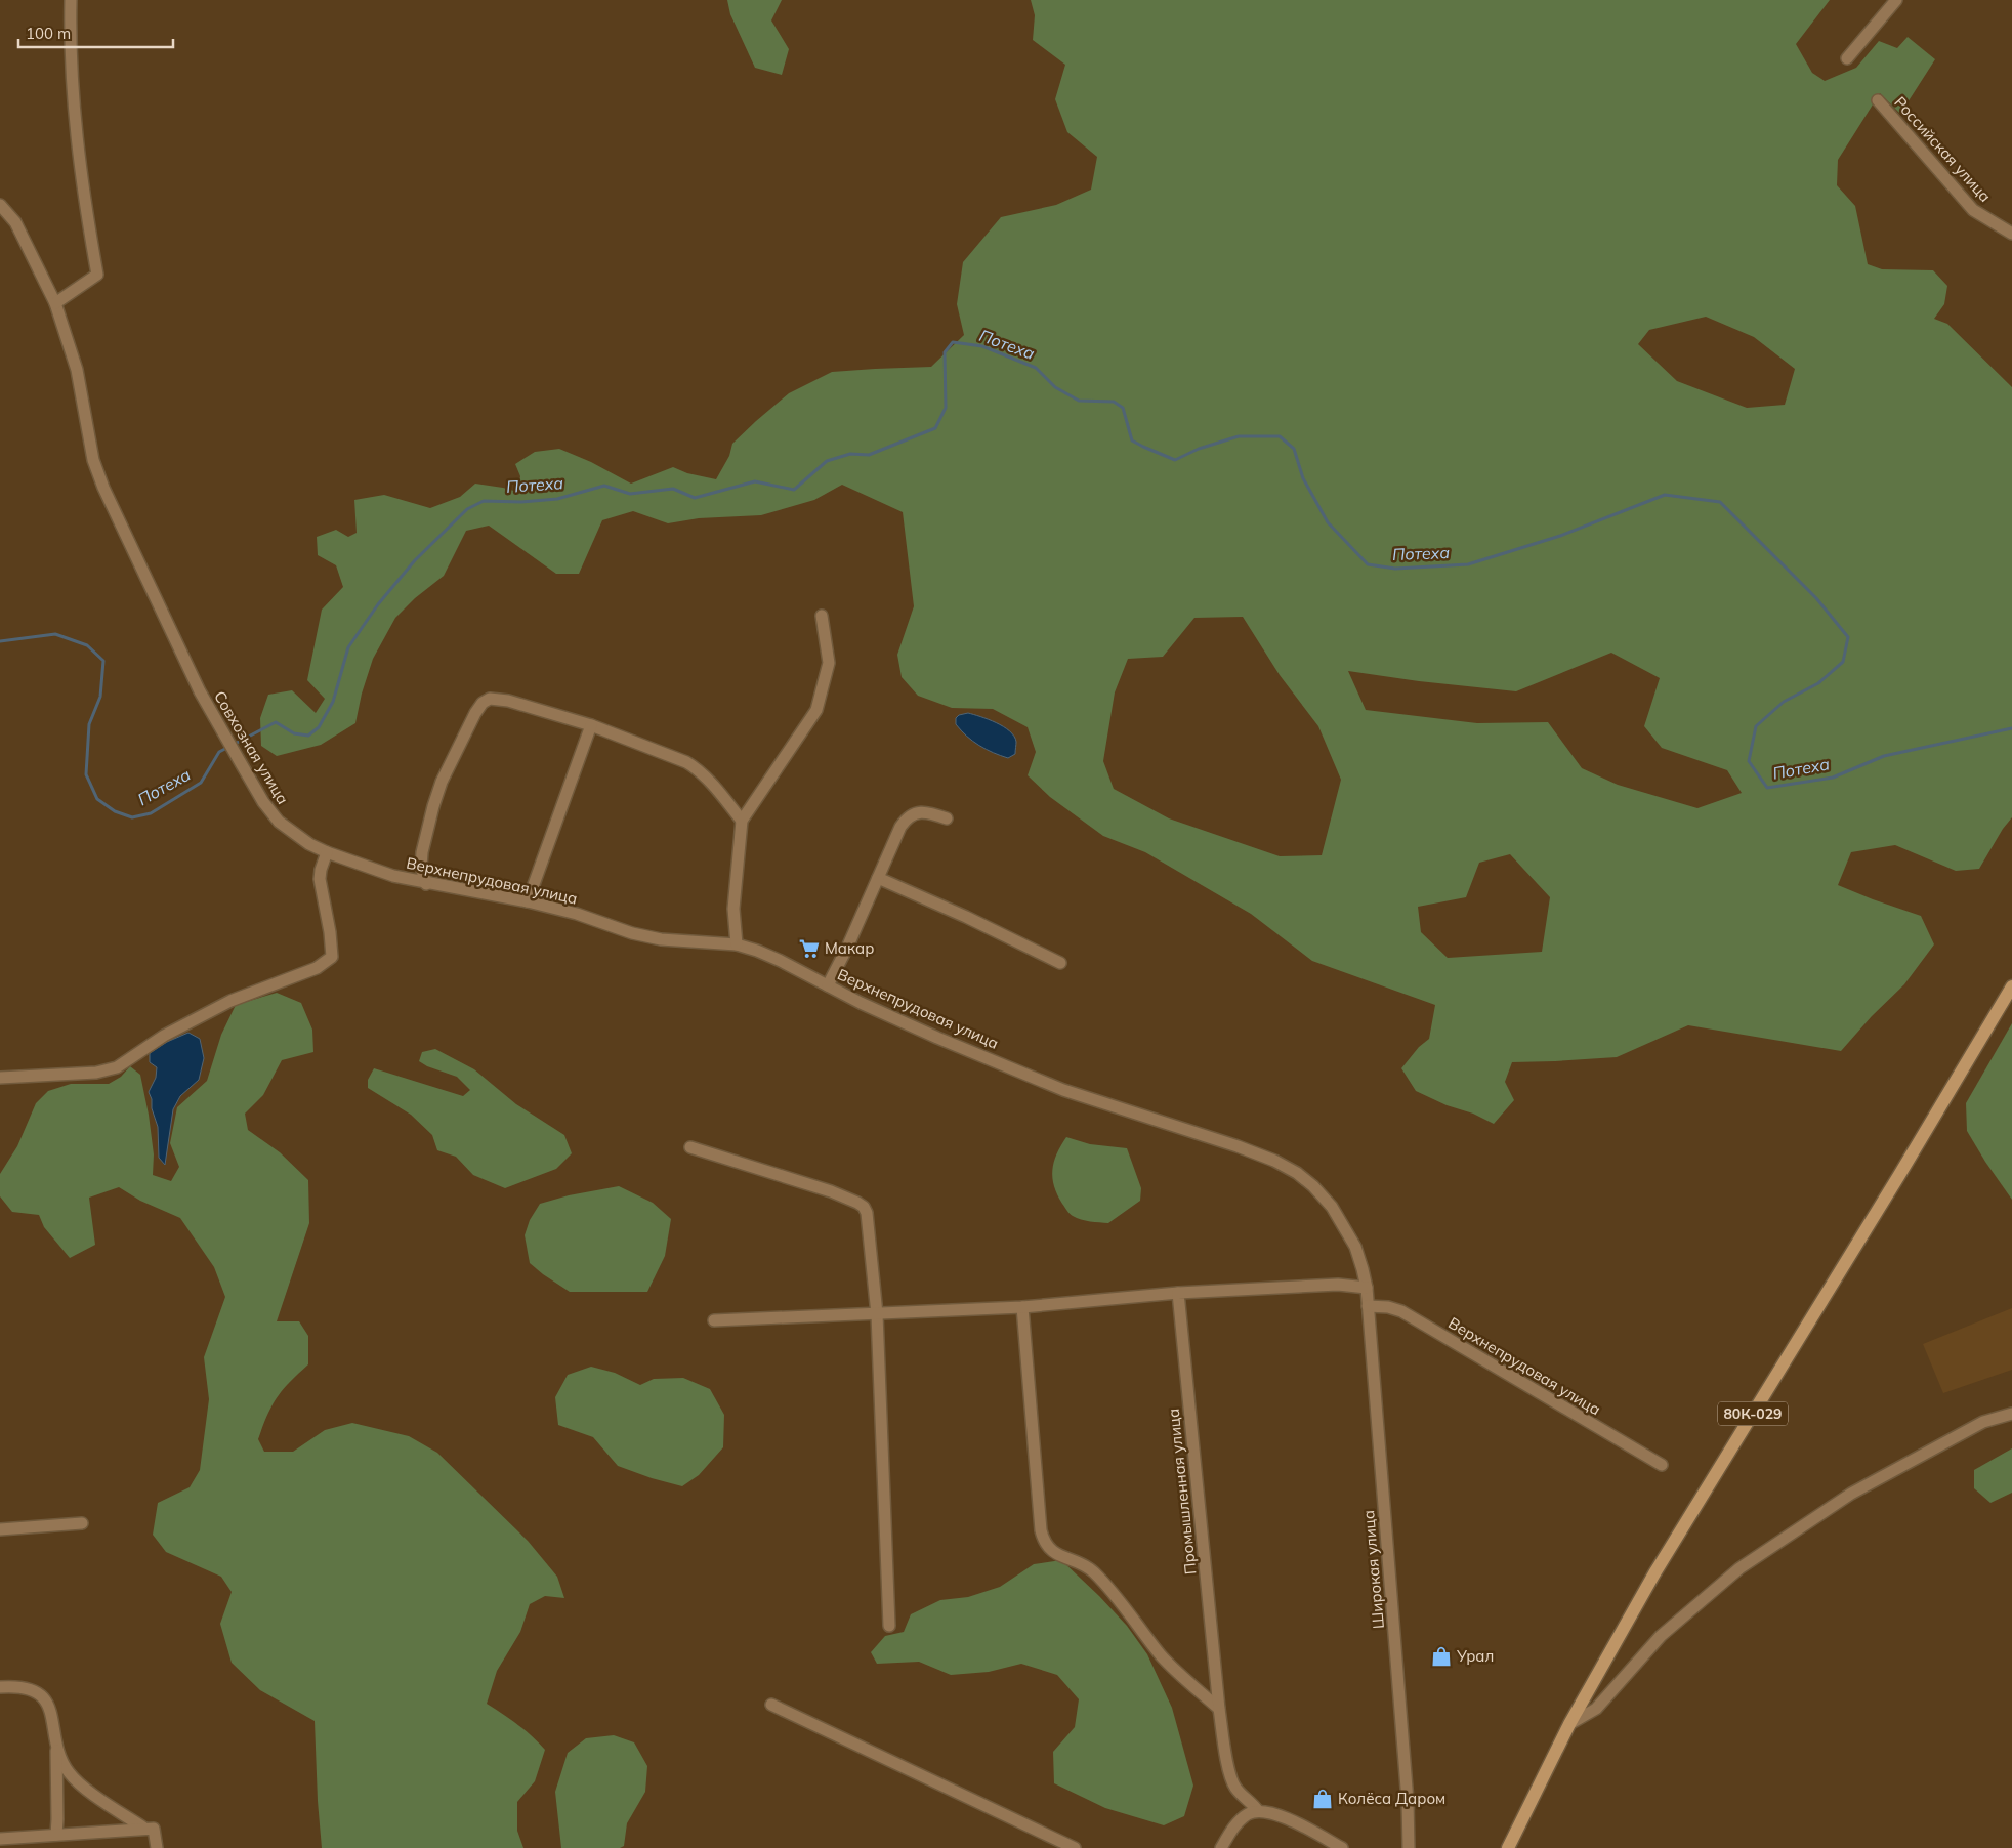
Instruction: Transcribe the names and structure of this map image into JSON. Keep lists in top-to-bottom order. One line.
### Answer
{"streets":{"main road":["80К-029"],"street":["Российская улица","Совхозная улица","Верхнепрудовая улица","Промышленная улица","Широкая улица"]},"crossings":[["Совхозная улица","Верхнепрудовая улица"],["Верхнепрудовая улица","Широкая улица"]],"water":["Потеха"],"places":{"supermarket":["Макар"],"shop":["Урал","Колёса Даром"]},"scale_bar":"100 m"}
